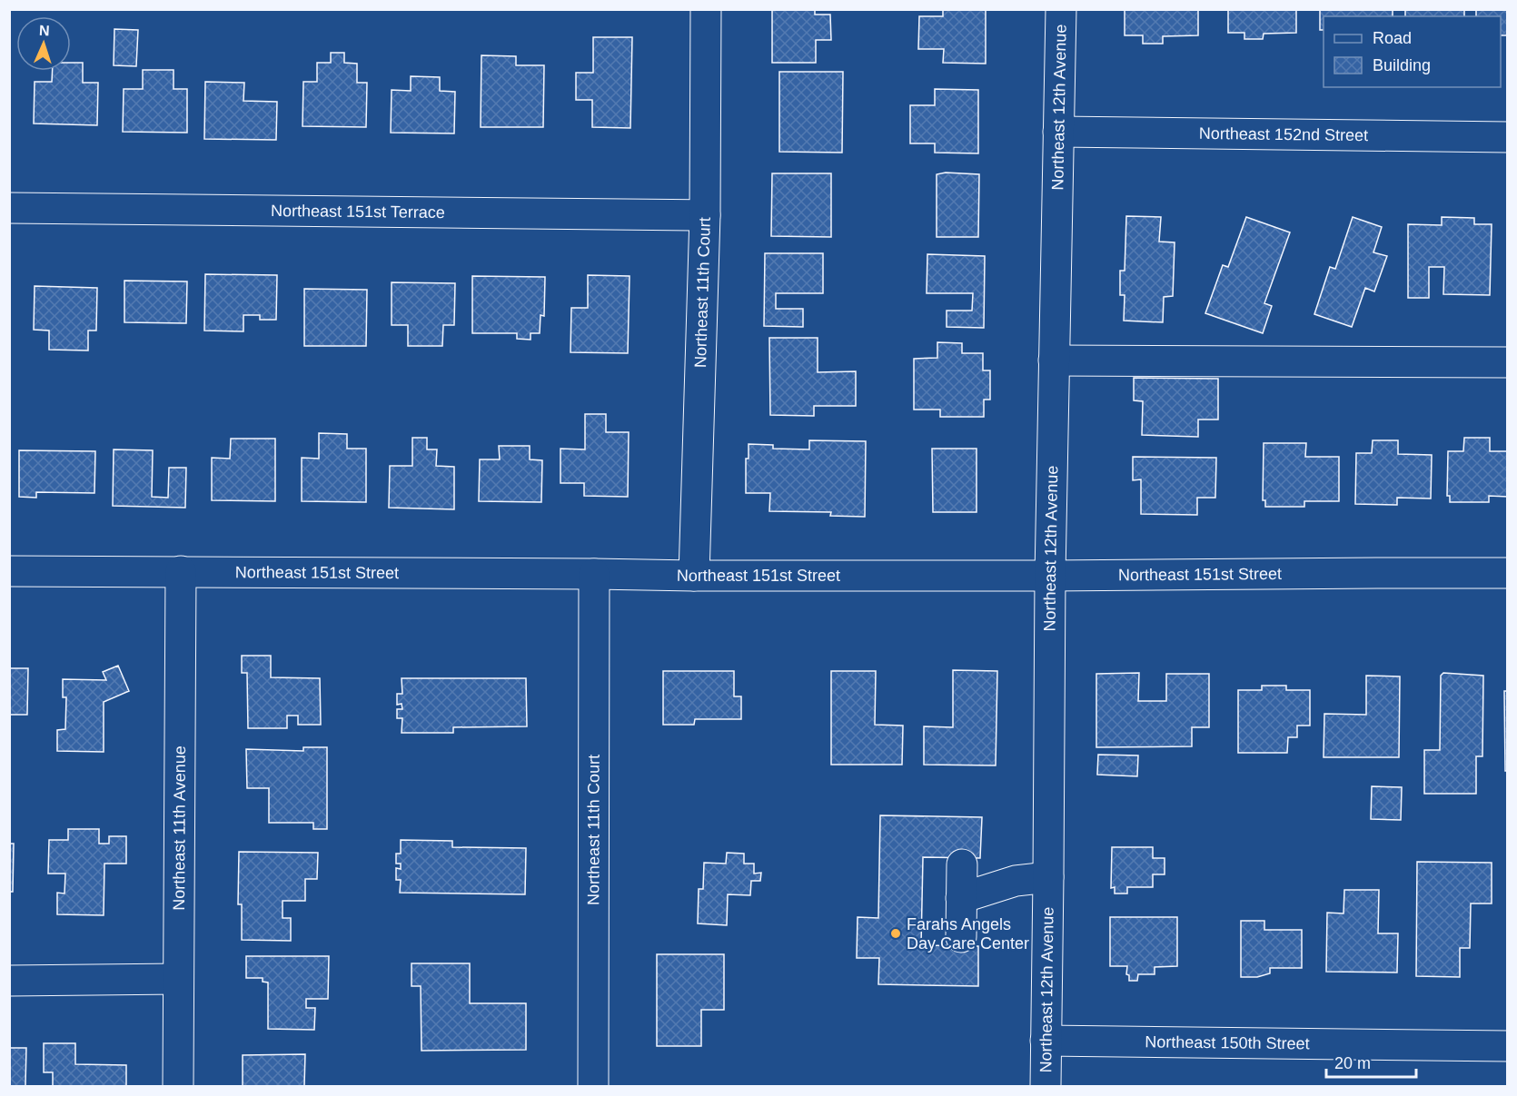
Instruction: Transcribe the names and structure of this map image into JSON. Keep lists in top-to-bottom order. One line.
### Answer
{"streets":{"street":["Northeast 12th Avenue","Northeast 152nd Street","Northeast 151st Terrace","Northeast 11th Court","Northeast 151st Street","Northeast 11th Avenue","Northeast 150th Street"]},"crossings":[["Northeast 12th Avenue","Northeast 152nd Street"],["Northeast 12th Avenue","Northeast 151st Street"],["Northeast 12th Avenue","Northeast 150th Street"],["Northeast 151st Terrace","Northeast 11th Court"],["Northeast 11th Court","Northeast 151st Street"],["Northeast 151st Street","Northeast 11th Avenue"]],"places":["Farahs Angels Day Care Center"],"legend":["Road","Building"],"scale_bar":"20 m","north":"top"}
